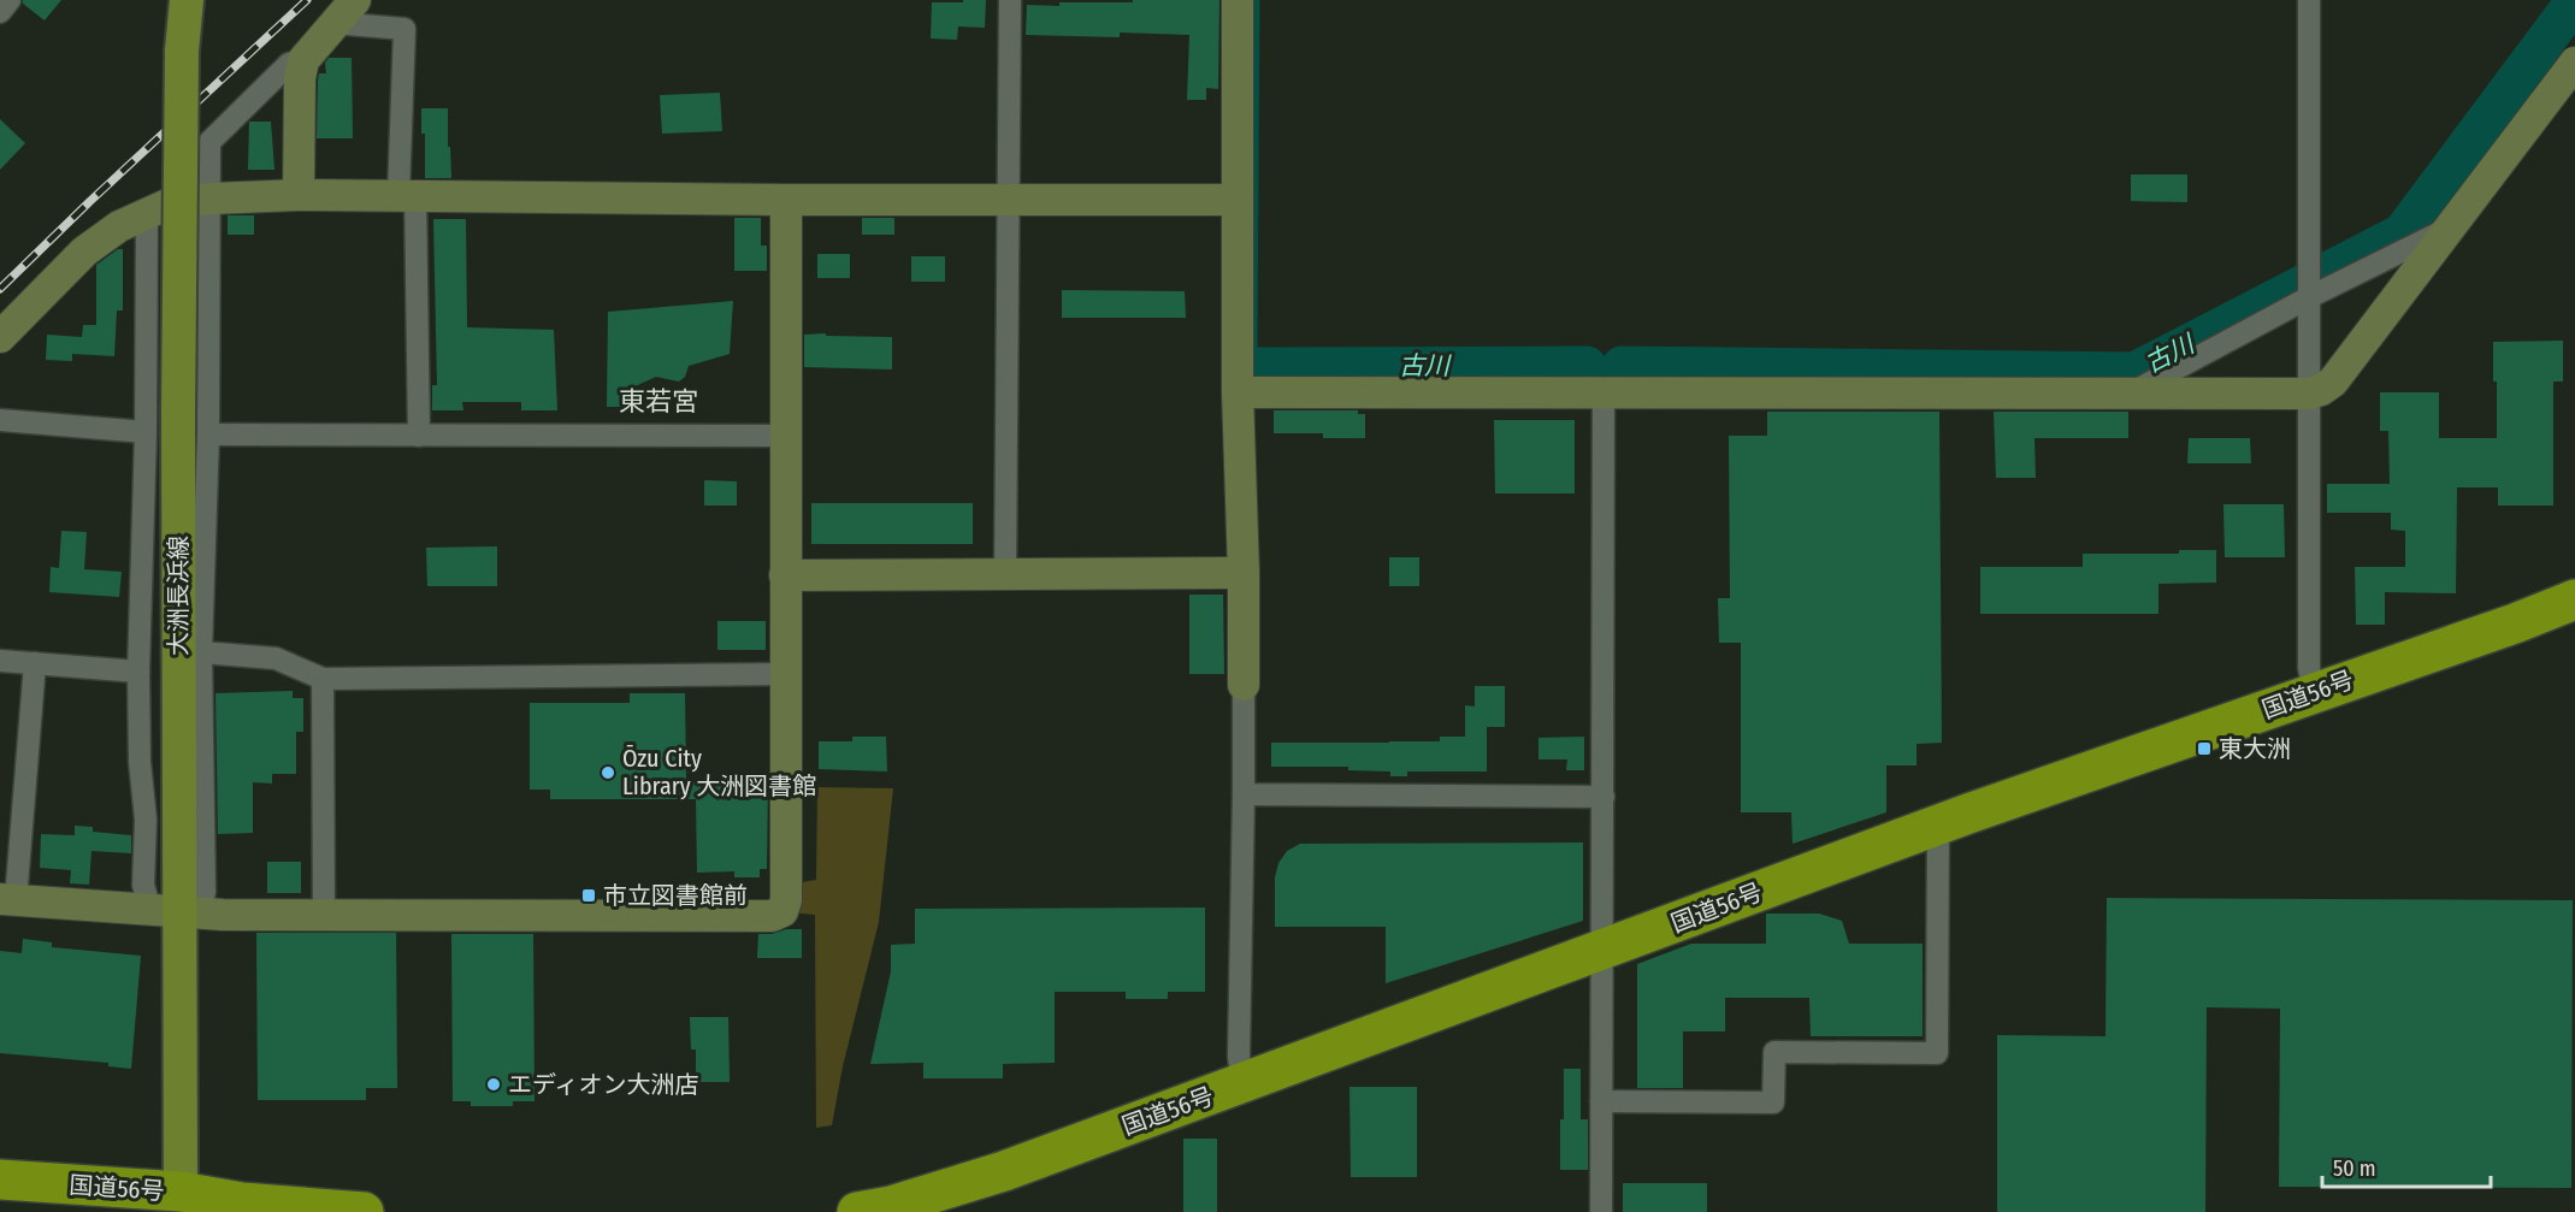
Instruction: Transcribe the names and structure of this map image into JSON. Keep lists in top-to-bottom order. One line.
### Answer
{"streets":{"highway":["国道56号"],"main road":["大洲長浜線"]},"crossings":[["大洲長浜線","国道56号"]],"districts":["東若宮"],"water":["古川"],"places":{"transit":["東大洲","市立図書館前"],"other":["Ōzu City Library 大洲図書館","エディオン大洲店"]},"scale_bar":"50 m"}
